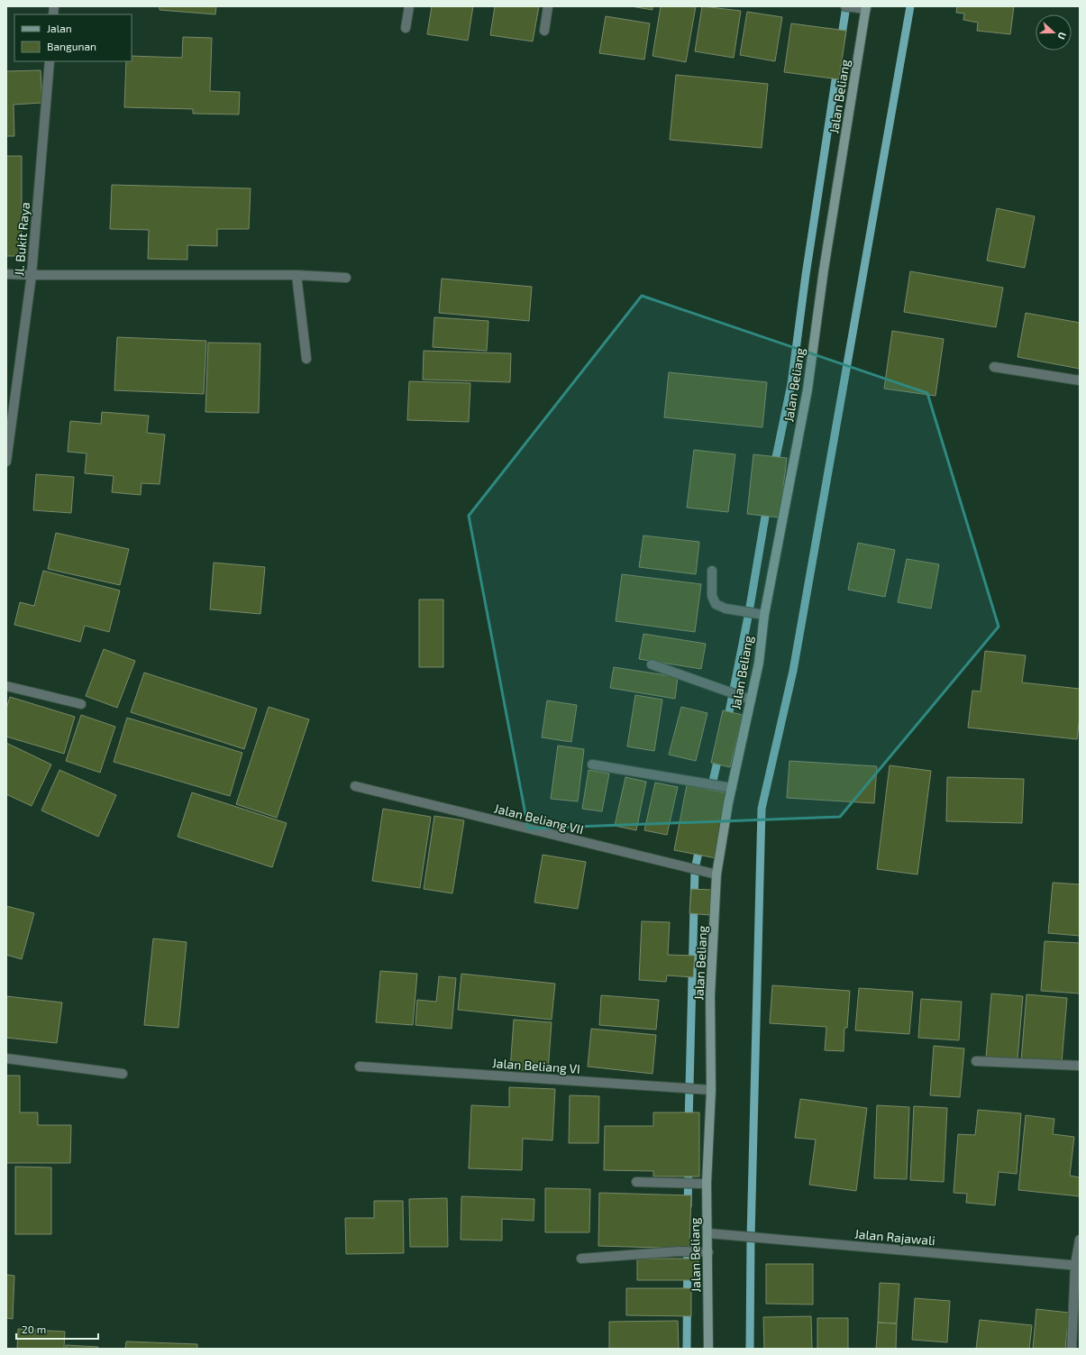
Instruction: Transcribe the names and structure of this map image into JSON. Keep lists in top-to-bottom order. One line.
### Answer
{"streets":{"street":["Jalan Beliang","Jl. Bukit Raya","Jalan Beliang VII","Jalan Beliang VI","Jalan Rajawali"]},"crossings":[["Jalan Beliang","Jalan Beliang VII"],["Jalan Beliang","Jalan Beliang VI"],["Jalan Beliang","Jalan Rajawali"]],"legend":["Jalan","Bangunan"],"scale_bar":"20 m","north":"right"}
